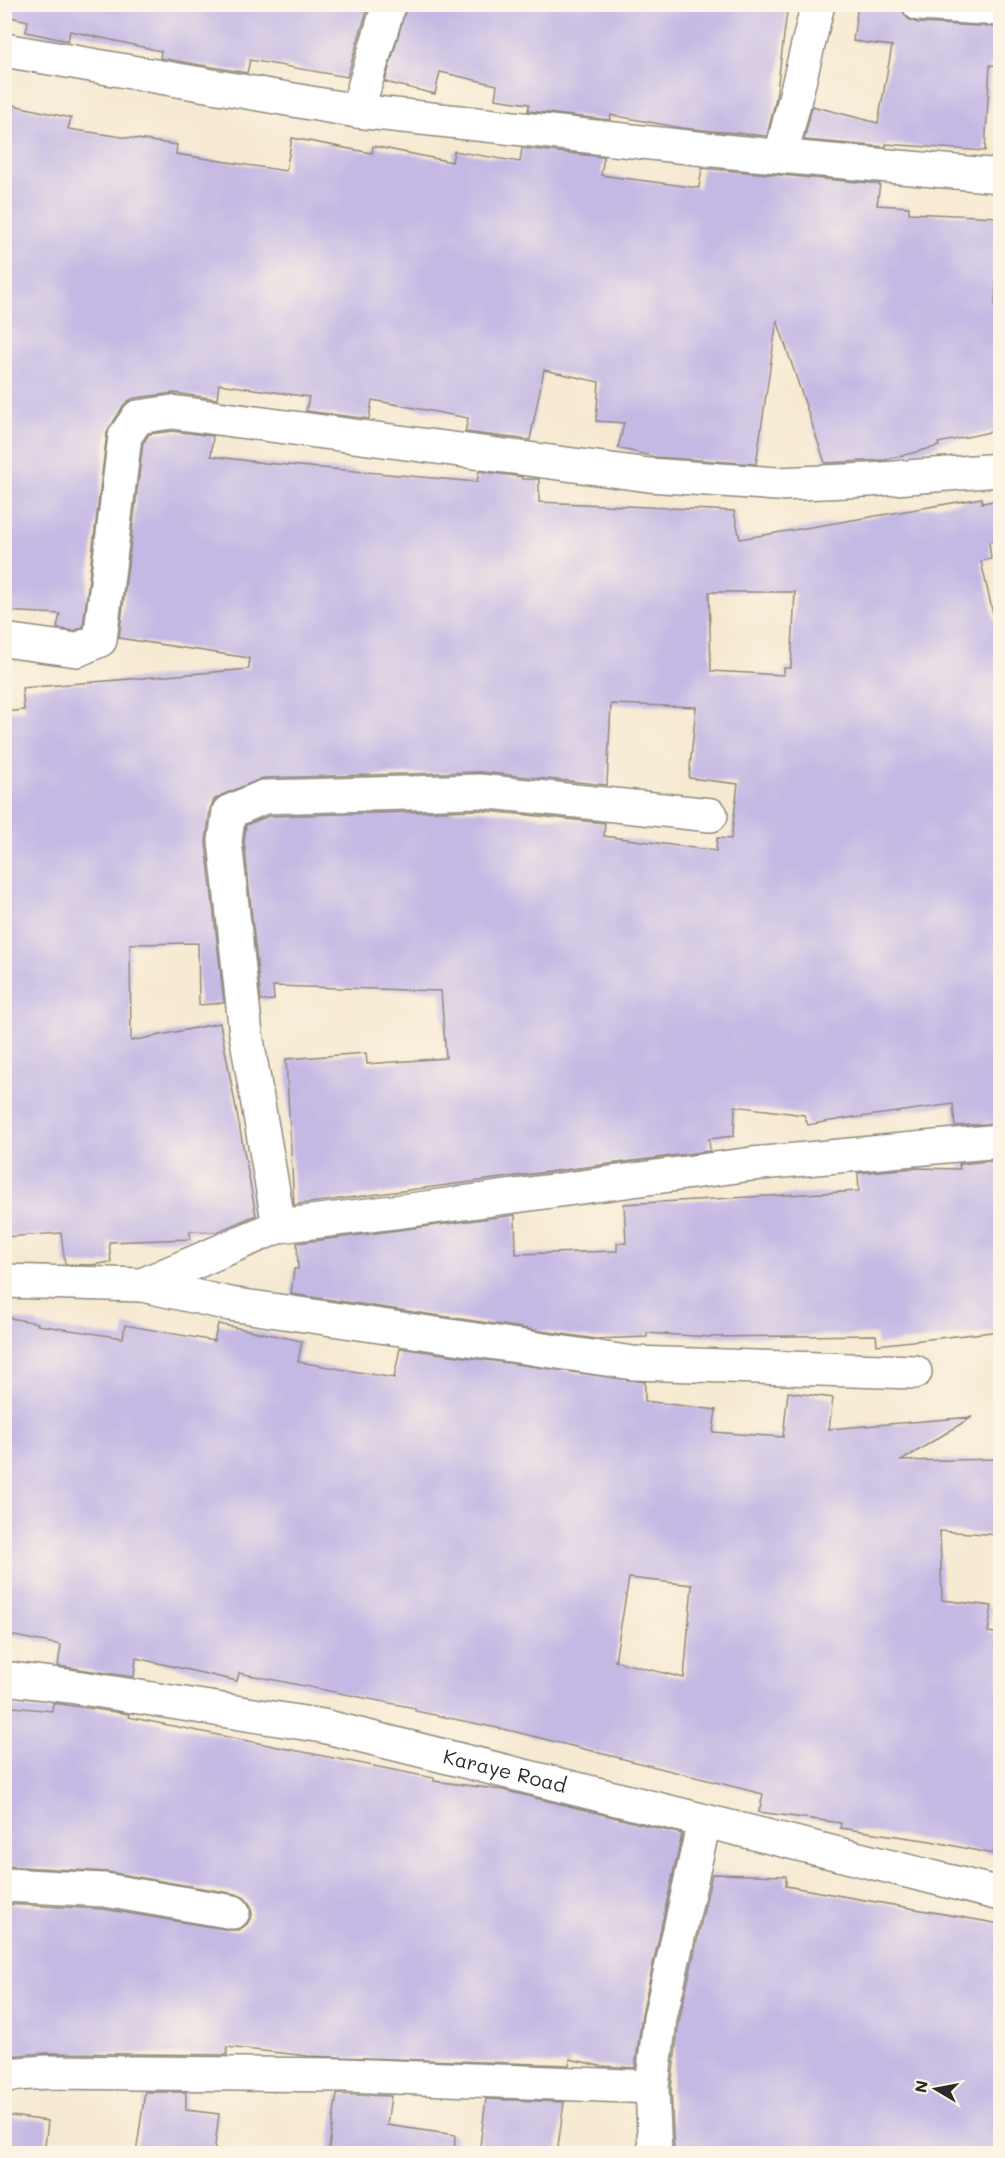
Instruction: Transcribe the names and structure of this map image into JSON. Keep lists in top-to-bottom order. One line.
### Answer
{"streets":{"street":["Karaye Road"]},"north":"left"}
